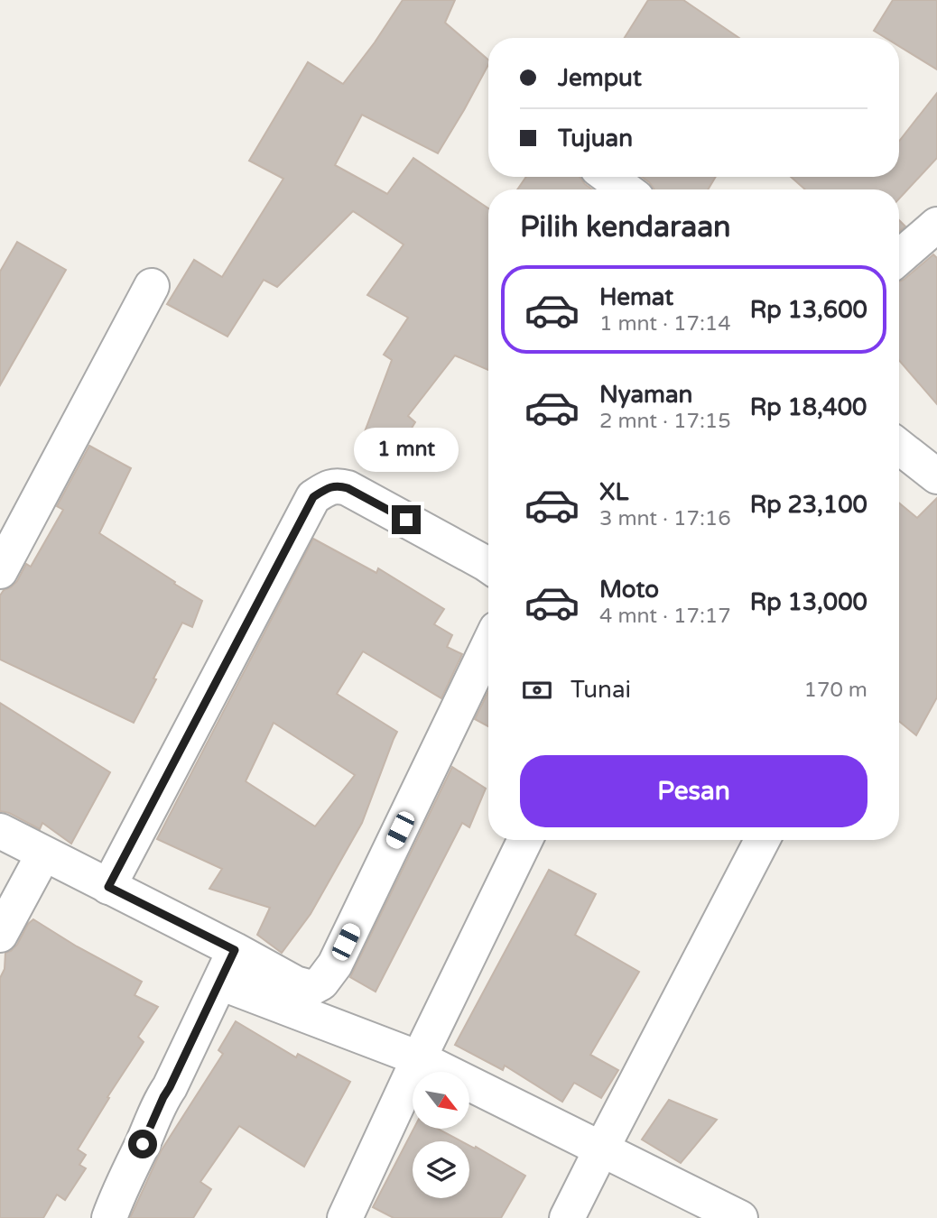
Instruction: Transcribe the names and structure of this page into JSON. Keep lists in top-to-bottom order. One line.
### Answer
{"north":"bottom right","page":{"banner":["Jemput","Tujuan"],"heading":"Pilih kendaraan","list":[{"name":"Hemat","note":"1 mnt · 17:14","value":"Rp 13,600"},{"name":"Nyaman","note":"2 mnt · 17:15","value":"Rp 18,400"},{"name":"XL","note":"3 mnt · 17:16","value":"Rp 23,100"},{"name":"Moto","note":"4 mnt · 17:17","value":"Rp 13,000"}],"bubble":"1 mnt","pay":["Tunai","170 m"],"buttons":"Pesan"}}
